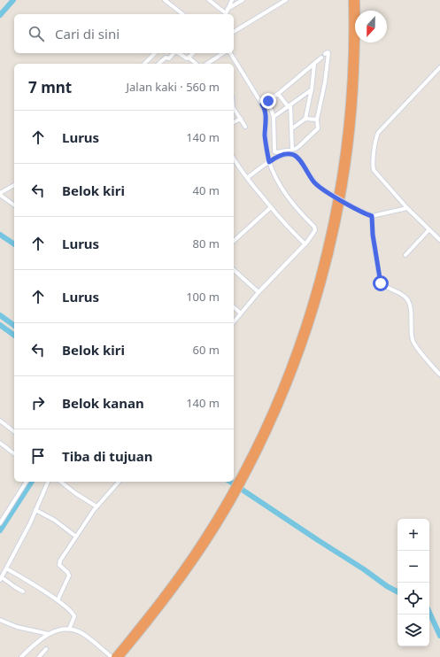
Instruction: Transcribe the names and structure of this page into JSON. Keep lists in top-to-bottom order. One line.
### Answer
{"north":"bottom","page":{"search":"Cari di sini","heading":["7 mnt","Jalan kaki · 560 m"],"list":[["Lurus","140 m"],["Belok kiri","40 m"],["Lurus","80 m"],["Lurus","100 m"],["Belok kiri","60 m"],["Belok kanan","140 m"],"Tiba di tujuan"],"map_buttons":["+","−"]}}
